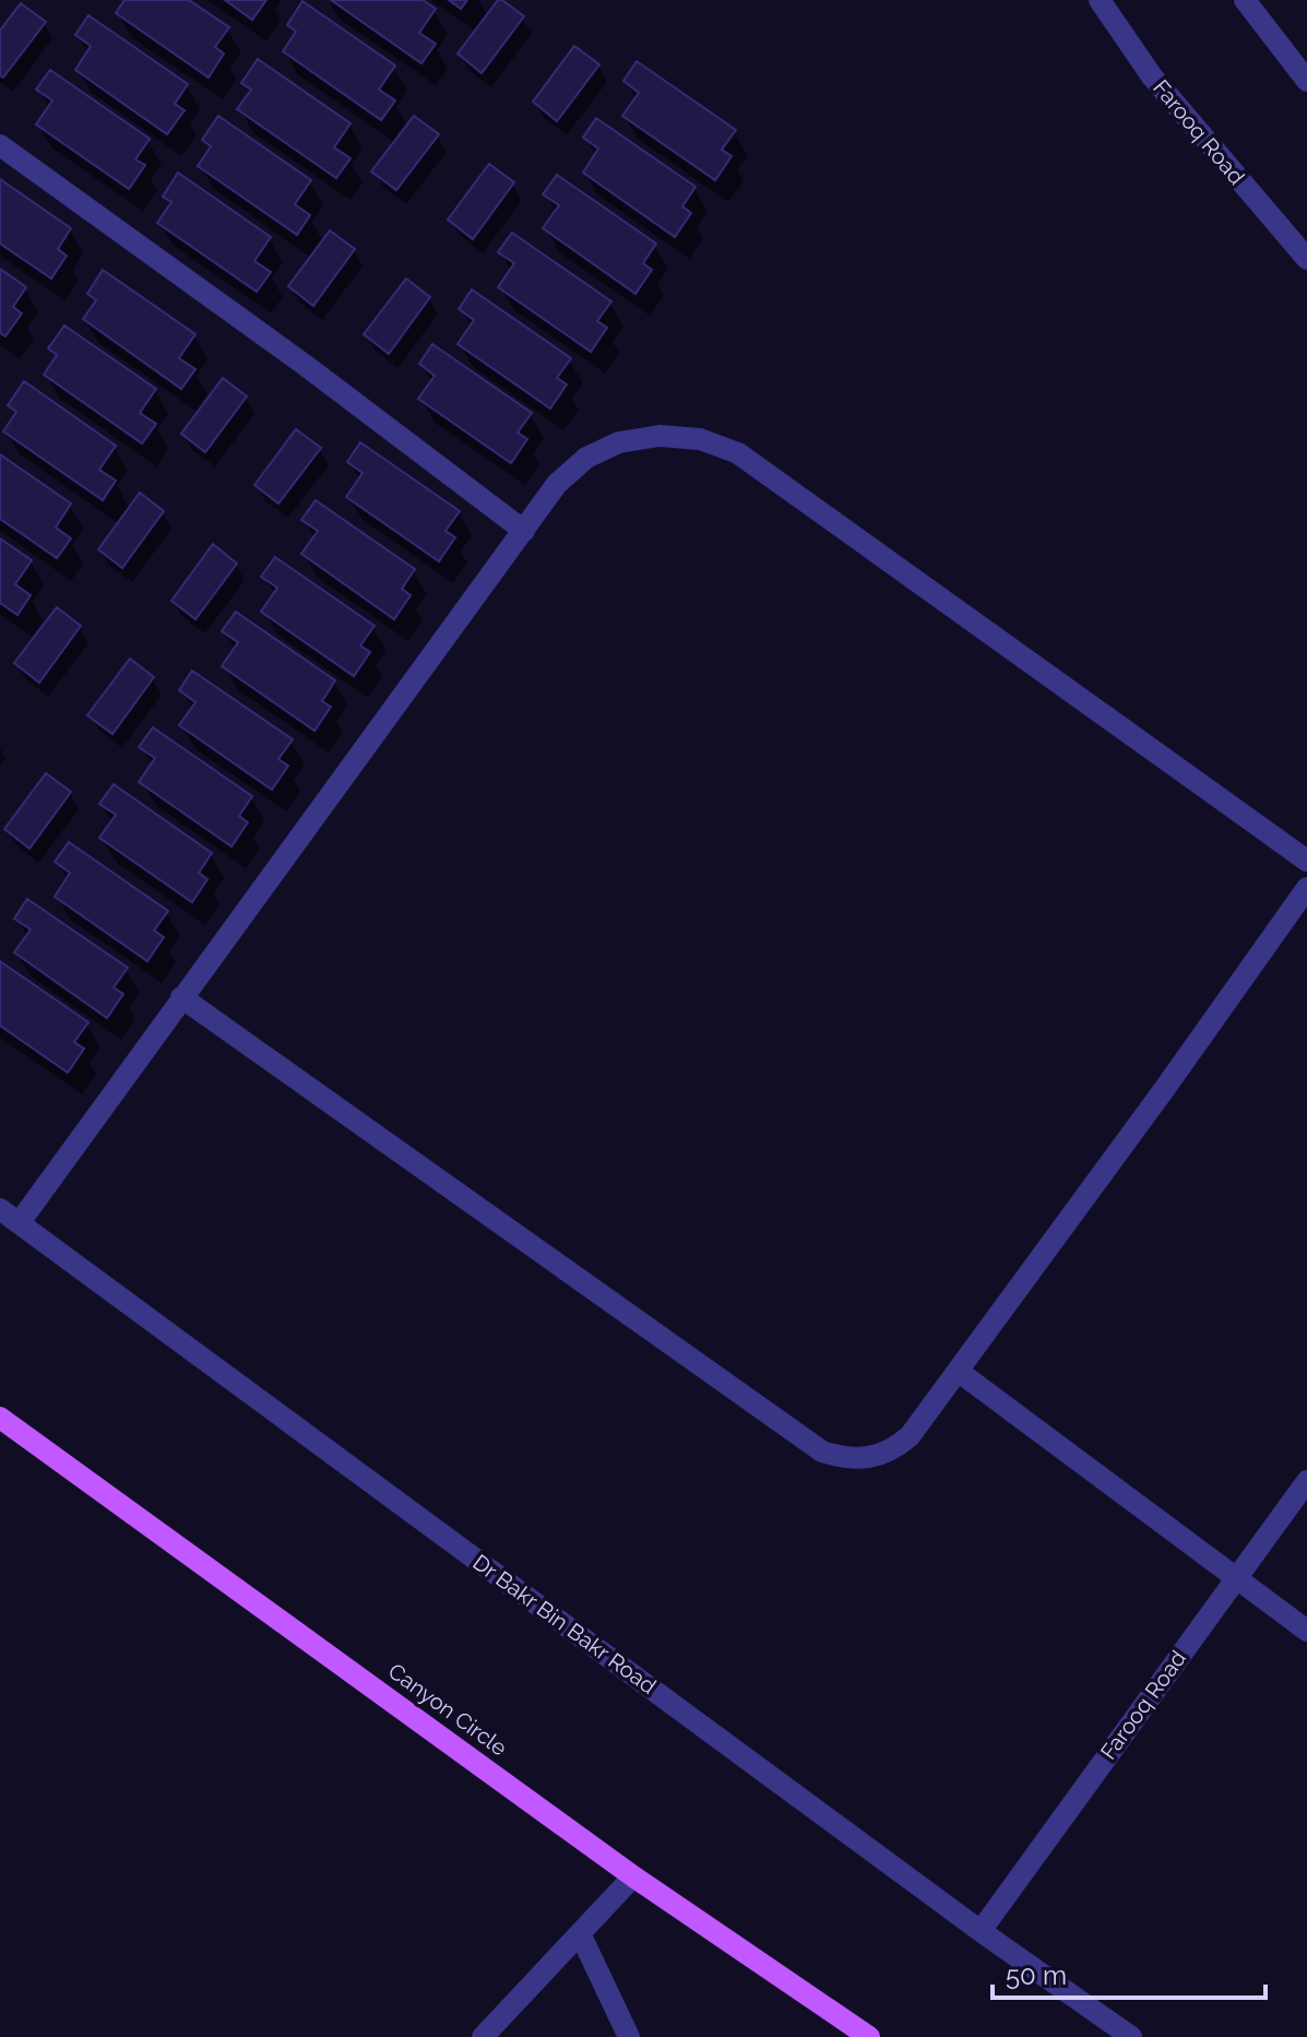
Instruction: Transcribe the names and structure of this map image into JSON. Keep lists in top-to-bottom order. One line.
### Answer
{"streets":{"main road":["Canyon Circle"],"street":["Farooq Road","Dr Bakr Bin Bakr Road"]},"crossings":[["Farooq Road","Dr Bakr Bin Bakr Road"]],"scale_bar":"50 m"}
